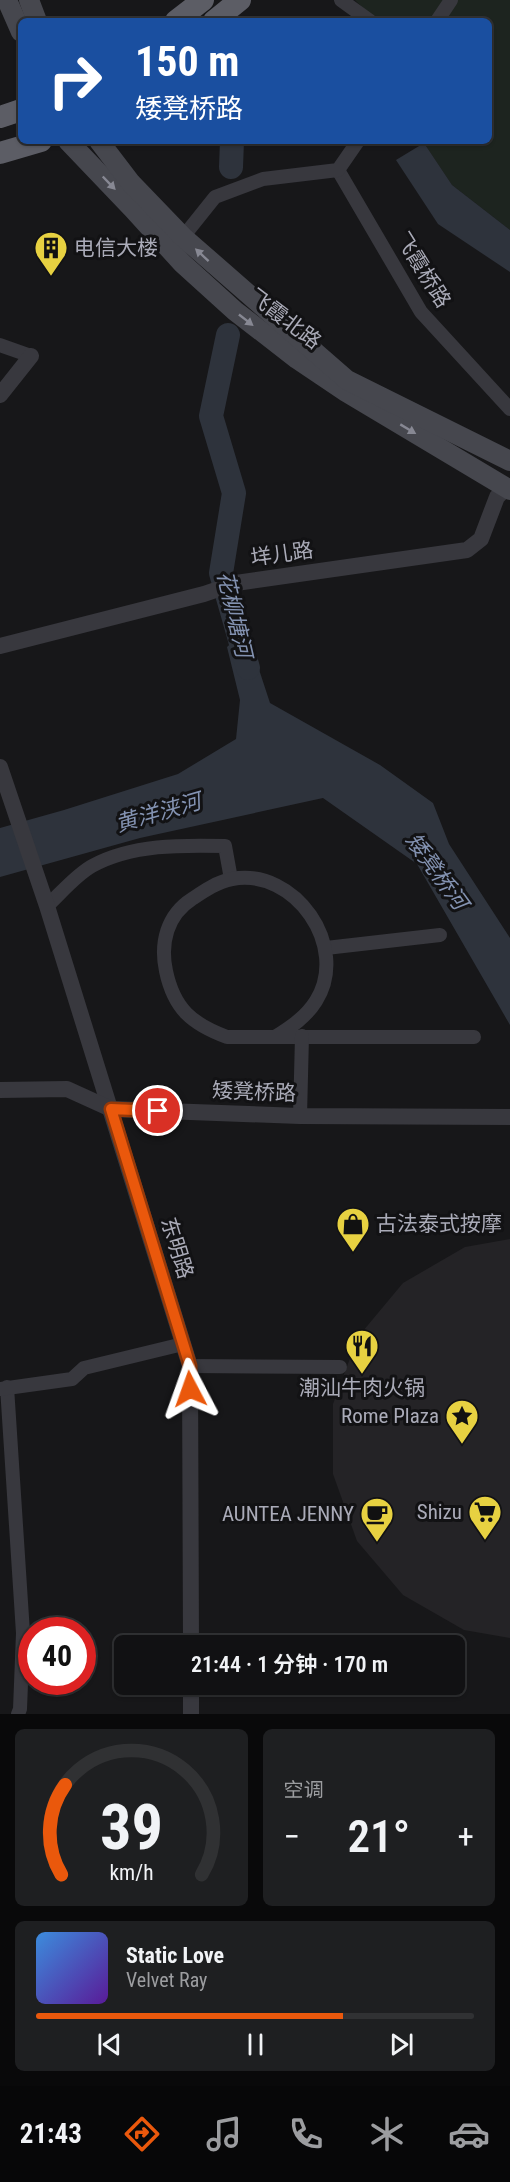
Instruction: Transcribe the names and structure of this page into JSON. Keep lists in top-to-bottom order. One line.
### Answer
{"streets":{"main road":["飞霞北路"],"street":["飞霞桥路","垟儿路","矮凳桥路","东明路"]},"crossings":[["飞霞北路","垟儿路"],["矮凳桥路","东明路"]],"water":["花柳塘河","黄洋浃河","矮凳桥河"],"places":{"building":["电信大楼"],"shop":["古法泰式按摩"],"restaurant":["潮汕牛肉火锅"],"place":["Rome Plaza"],"supermarket":["Shizu"],"cafe":["AUNTEA JENNY"]},"page":{"turn":["150 m","矮凳桥路"],"limit":"40","trip":"21:44 · 1 分钟 · 170 m","tile":"空调","heat":["−","21°","+"],"song":["Static Love","Velvet Ray"],"tabs":"21:43","gauge":["39","km/h"]}}
